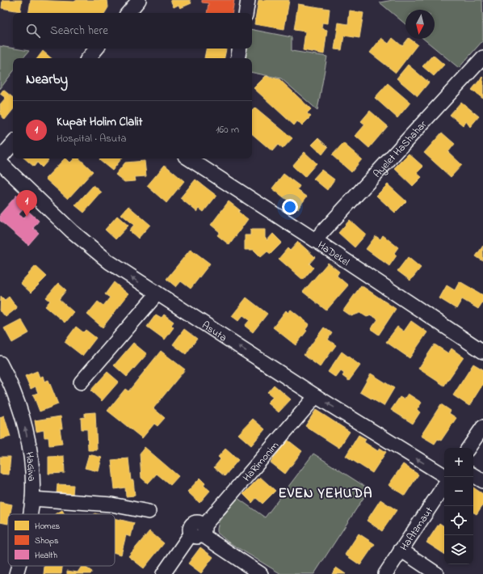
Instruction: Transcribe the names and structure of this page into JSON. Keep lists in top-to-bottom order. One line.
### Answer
{"streets":{"street":["Ayelet HaShahar","HaDekel","Asuta","HaRimonim","HaGiva","HaAtzmaut"]},"crossings":[["Ayelet HaShahar","HaDekel"],["Asuta","HaRimonim"]],"one_way":["Asuta","HaGiva"],"districts":["EVEN YEHUDA"],"legend":["Homes","Shops","Health"],"north":"bottom","page":{"search":"Search here","heading":"Nearby","list":[{"mark":"1","name":"Kupat Holim Clalit","note":"Hospital · Asuta","value":"160 m"}],"pins":"1","map_buttons":["+","−"]}}
